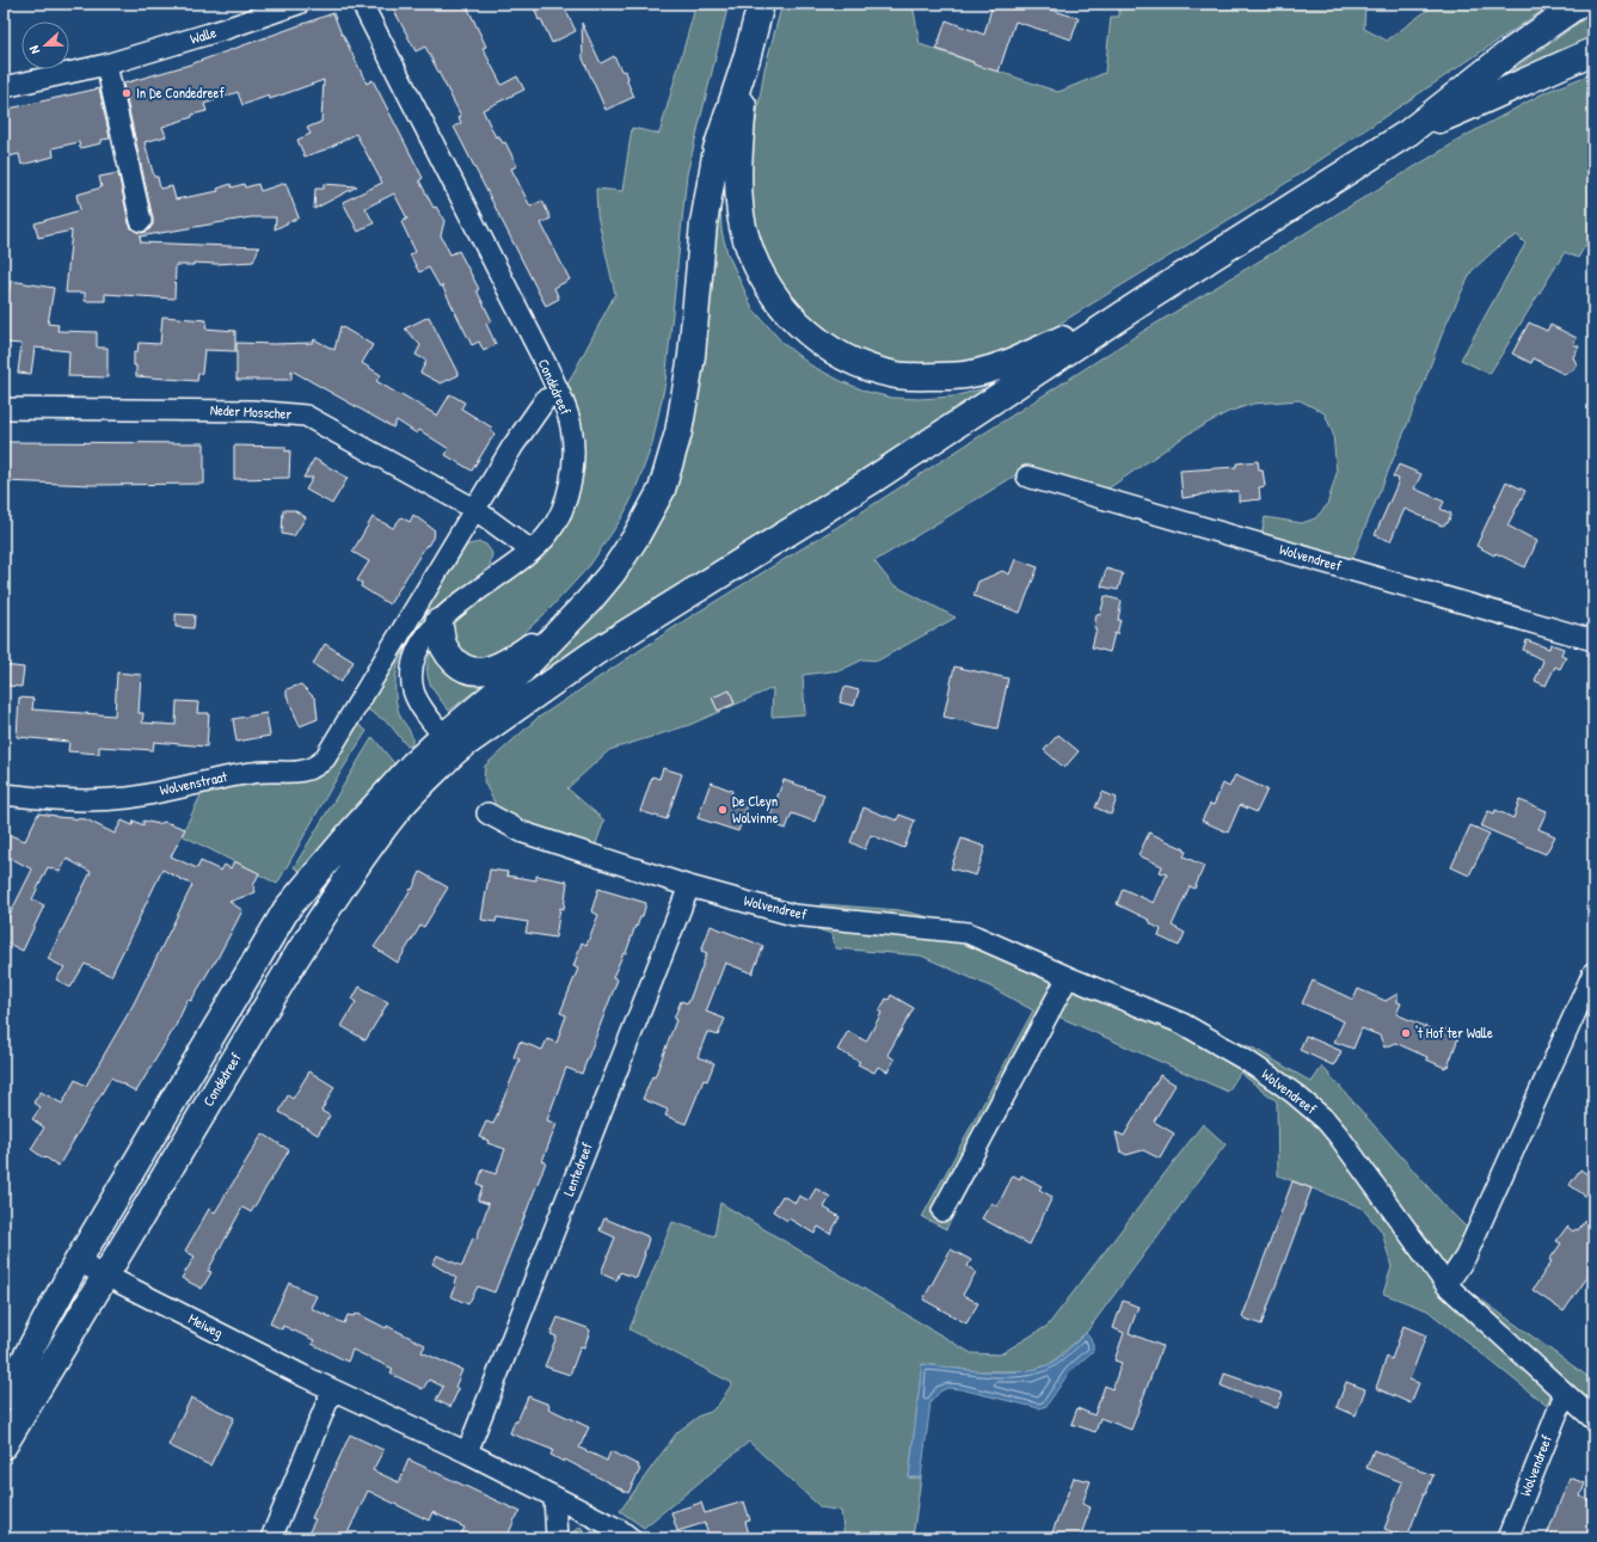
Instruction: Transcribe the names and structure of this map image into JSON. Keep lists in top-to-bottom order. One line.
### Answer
{"streets":{"main road":["Condédreef"],"street":["Walle","Neder Mosscher","Wolvendreef","Wolvenstraat","Lentedreef","Meiweg"]},"crossings":[["Condédreef","Neder Mosscher"],["Condédreef","Wolvenstraat"],["Condédreef","Meiweg"],["Wolvendreef","Lentedreef"],["Lentedreef","Meiweg"]],"places":["In De Condedreef","De Cleyn Wolvinne","'t Hof ter Walle"],"north":"left"}
